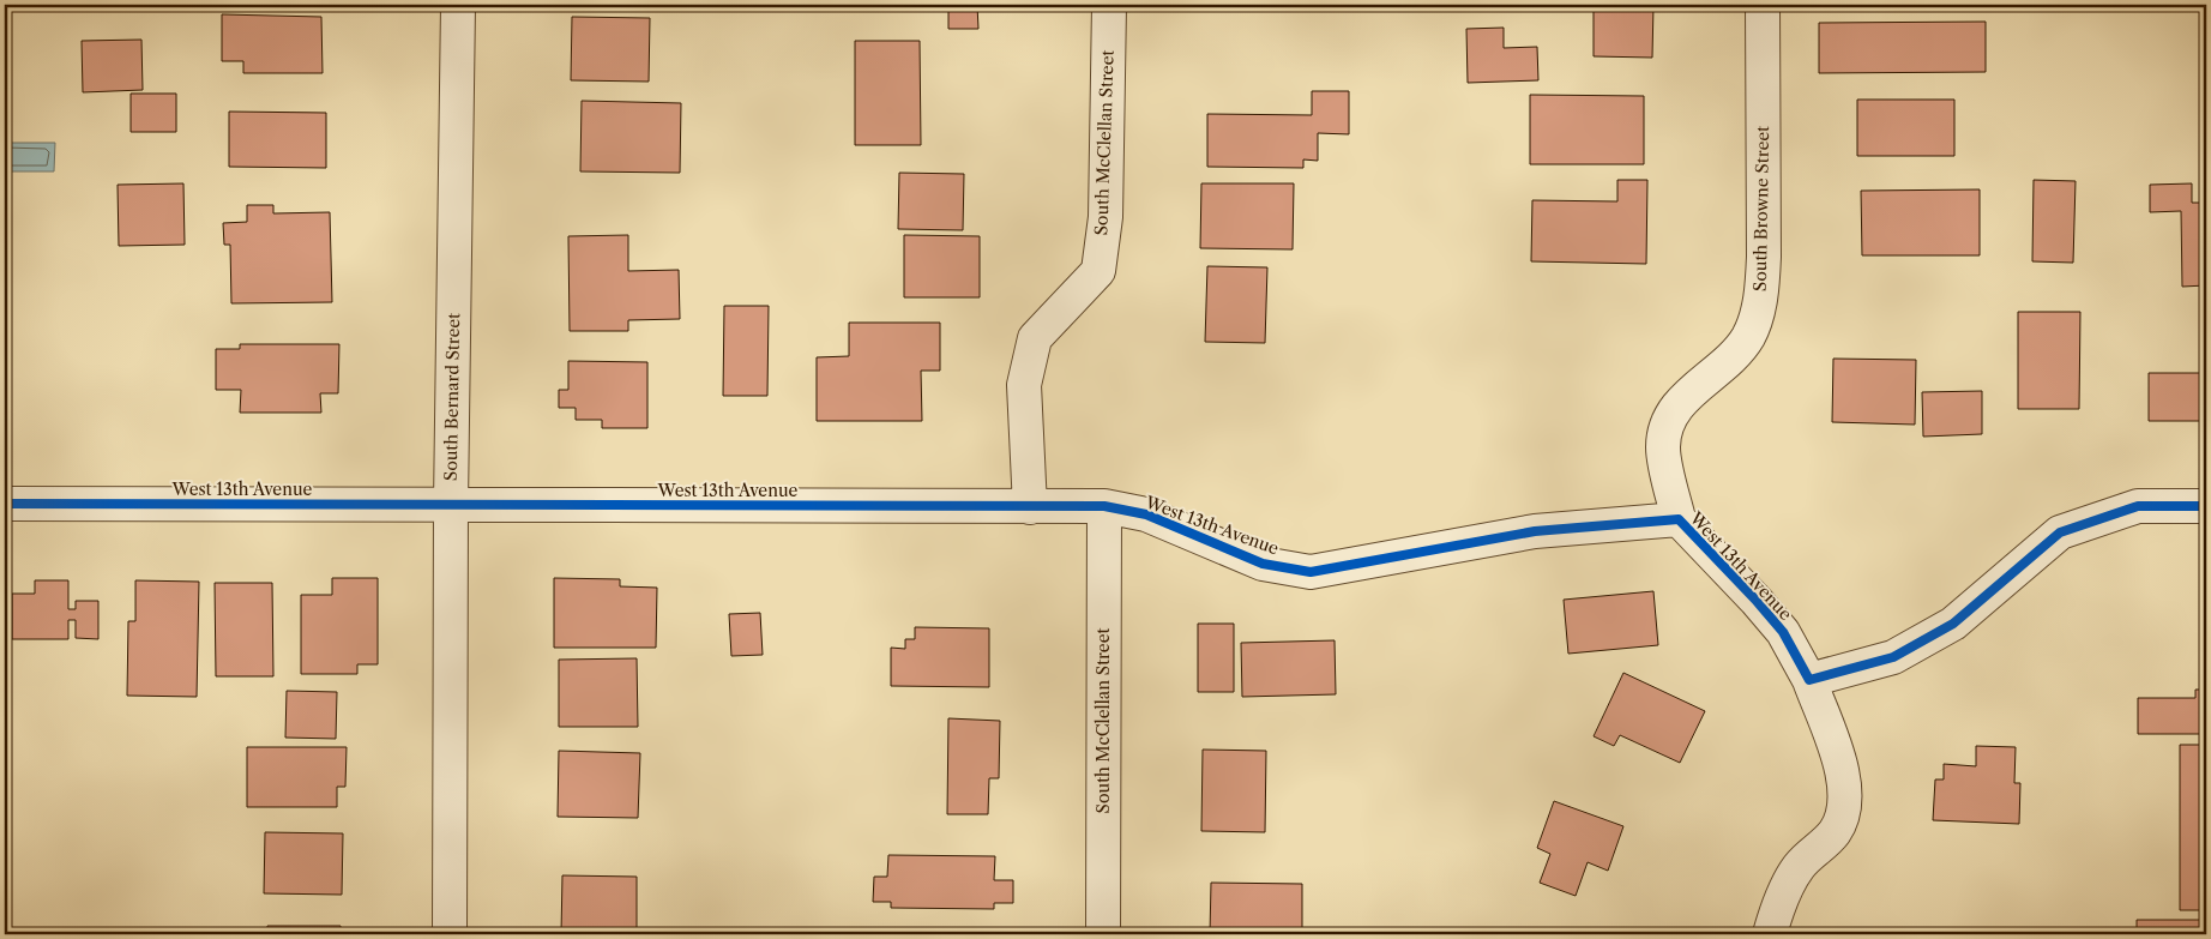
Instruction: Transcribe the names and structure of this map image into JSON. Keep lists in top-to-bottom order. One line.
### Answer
{"streets":{"street":["South McClellan Street","South Browne Street","South Bernard Street","West 13th Avenue"]},"crossings":[["South McClellan Street","West 13th Avenue"],["South Browne Street","West 13th Avenue"],["South Bernard Street","West 13th Avenue"]]}
